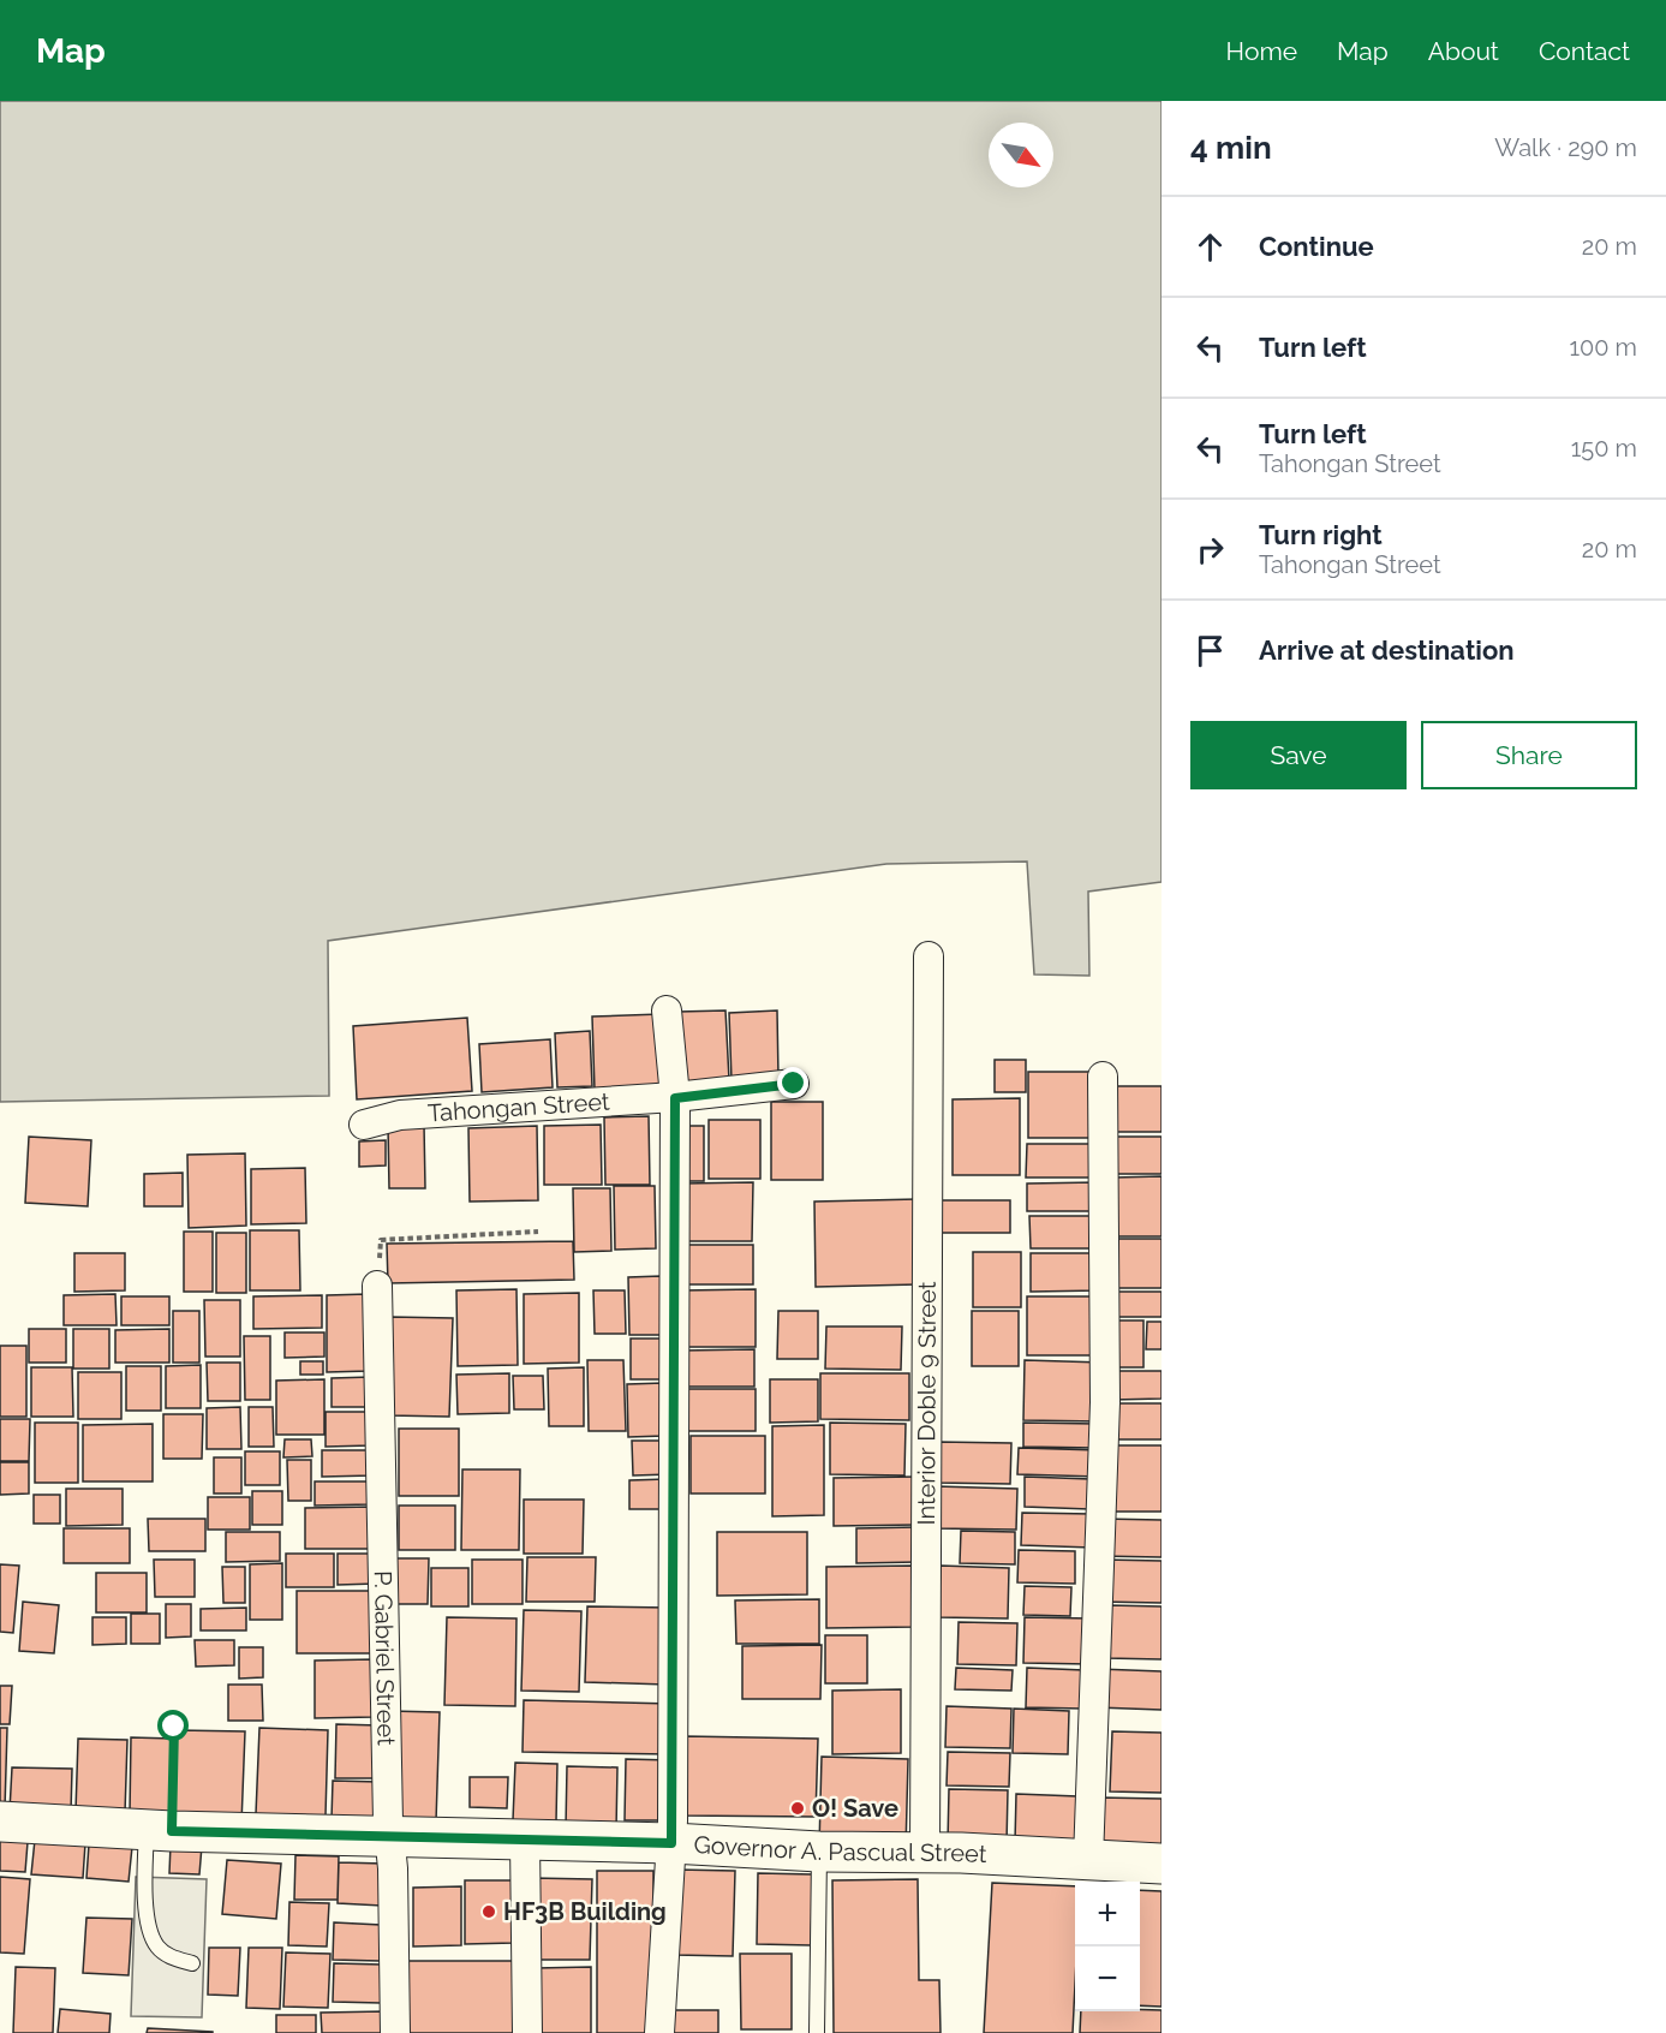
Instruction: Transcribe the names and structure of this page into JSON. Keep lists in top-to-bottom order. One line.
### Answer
{"streets":{"main road":["Governor A. Pascual Street"],"street":["Tahongan Street","Interior Doble 9 Street","P. Gabriel Street"]},"crossings":[["Interior Doble 9 Street","Governor A. Pascual Street"],["P. Gabriel Street","Governor A. Pascual Street"]],"places":["O! Save","HF3B Building"],"north":"bottom right","page":{"header":"Map","nav":["Home","Map","About","Contact"],"heading":["4 min","Walk · 290 m"],"list":[["Continue","20 m"],["Turn left","100 m"],["Turn left","Tahongan Street","150 m"],["Turn right","Tahongan Street","20 m"],"Arrive at destination"],"buttons":["Save","Share"],"map_buttons":["+","−"]}}
